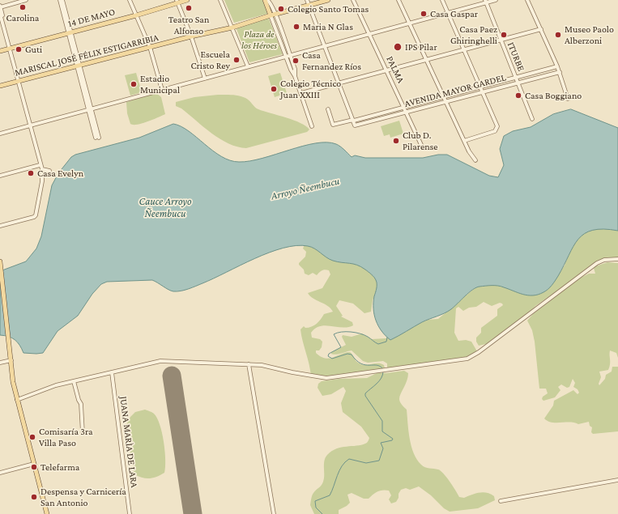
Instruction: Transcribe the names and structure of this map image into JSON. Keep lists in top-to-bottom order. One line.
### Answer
{"streets":{"main road":["14 DE MAYO","MARISCAL JOSÉ FÉLIX ESTIGARRIBIA"],"street":["ITURBE","PALMA","AVENIDA MAYOR GARDEL","JUANA MARÌA DE LARA"]},"crossings":[["ITURBE","AVENIDA MAYOR GARDEL"],["PALMA","AVENIDA MAYOR GARDEL"]],"water":["Arroyo Ñeembucu","Cauce Arroyo Ñeembucu"],"parks":["Plaza de los Héroes"],"places":["Carolina","Teatro San Alfonso","Colegio Santo Tomas","Casa Gaspar","Maria N Glas","Casa Paez Ghiringhelli","Museo Paolo Alberzoni","IPS Pilar","Guti","Escuela Cristo Rey","Casa Fernandez Ríos","Estadio Municipal","Colegio Técnico Juan XXIII","Casa Boggiano","Club D. Pilarense","Casa Evelyn","Comisaría 3ra Villa Paso","Telefarma","Despensa y Carnicería San Antonio"]}
